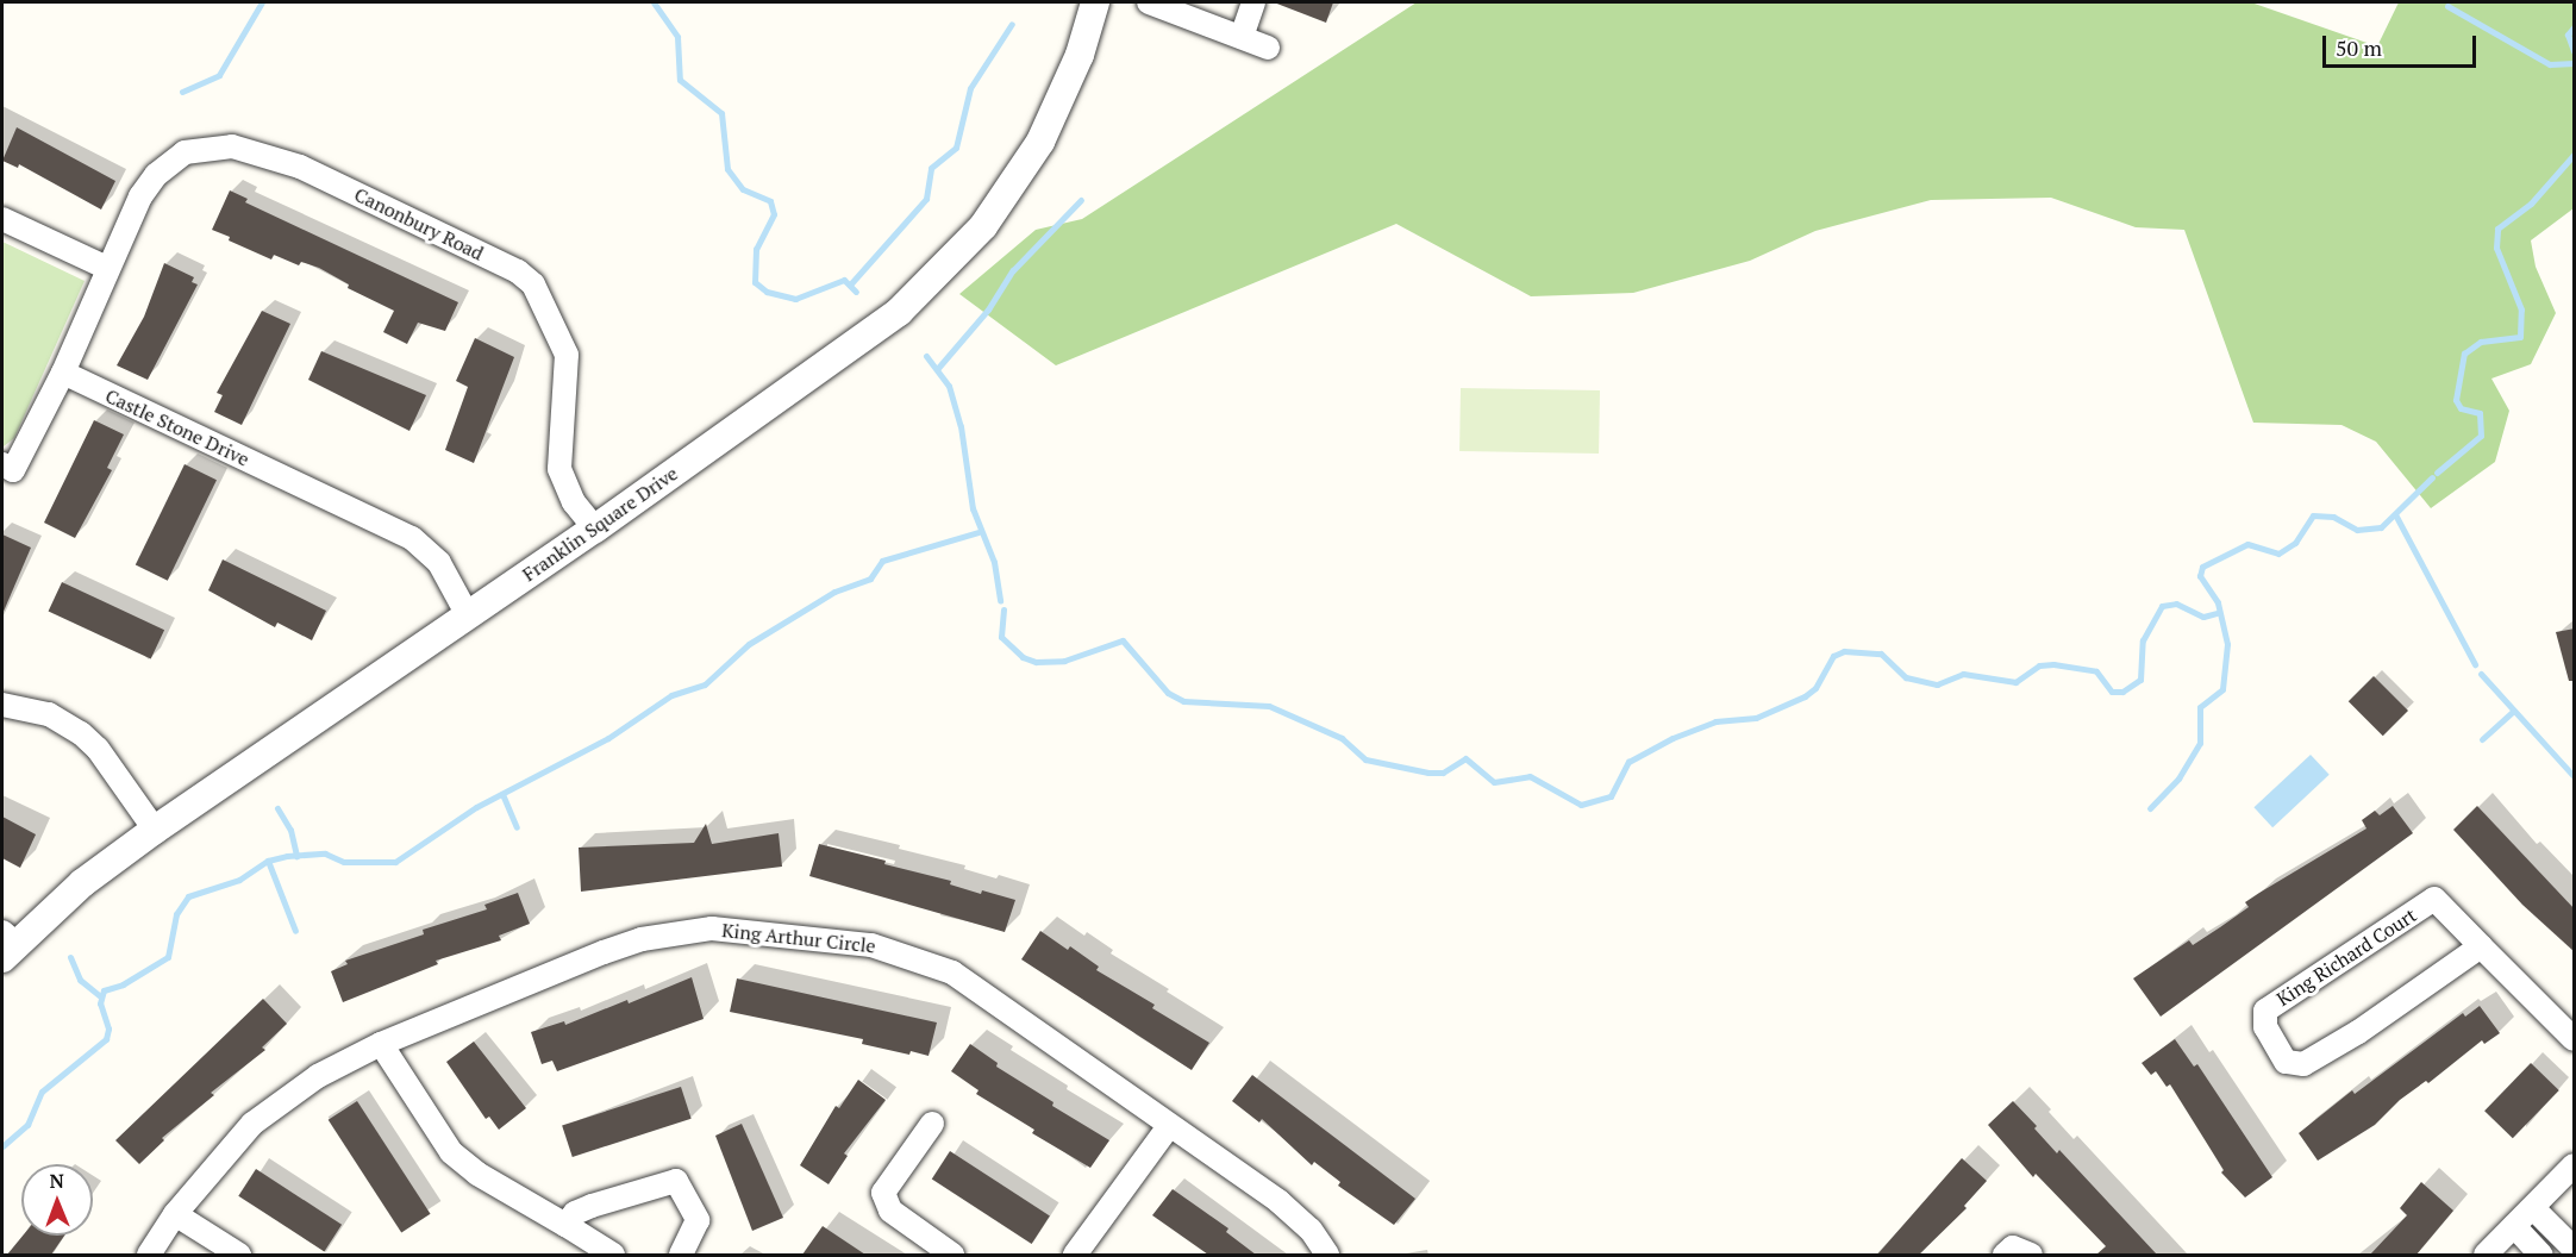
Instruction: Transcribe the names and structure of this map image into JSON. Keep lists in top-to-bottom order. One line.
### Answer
{"streets":{"street":["Canonbury Road","Castle Stone Drive","Franklin Square Drive","King Arthur Circle","King Richard Court"]},"crossings":[["Canonbury Road","Franklin Square Drive"],["Castle Stone Drive","Franklin Square Drive"]],"scale_bar":"50 m","north":"top"}
